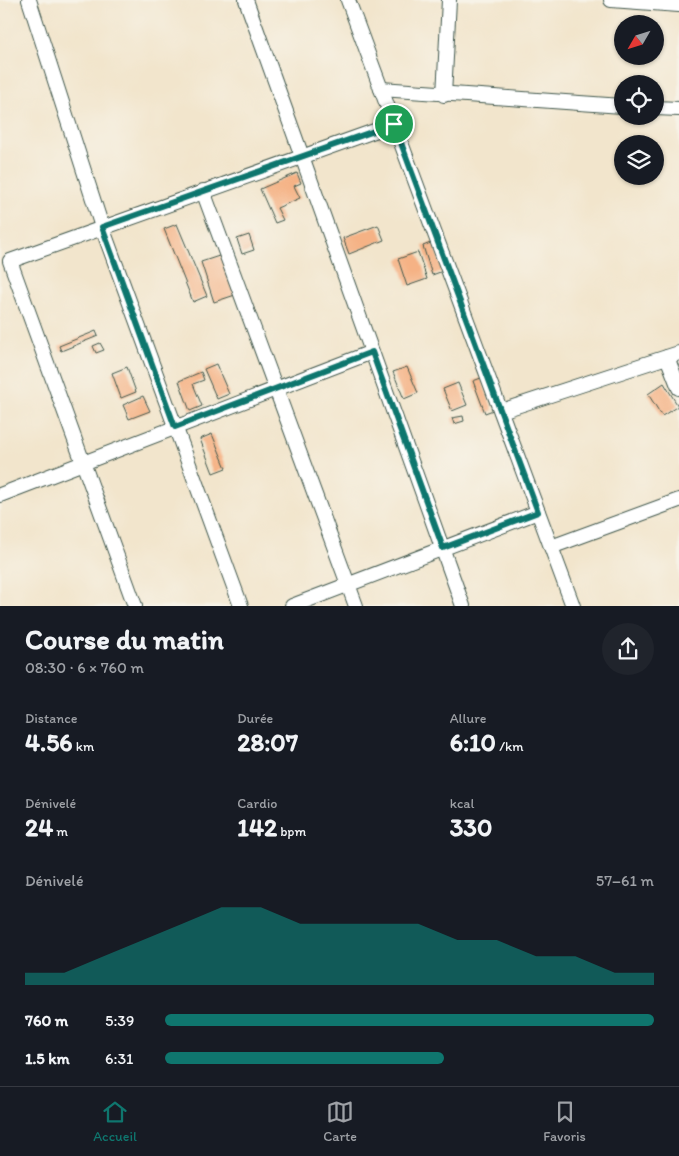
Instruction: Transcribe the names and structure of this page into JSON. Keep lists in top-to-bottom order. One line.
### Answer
{"north":"bottom left","page":{"heading":["Course du matin","08:30 · 6 × 760 m"],"stats":[["Distance","4.56 km"],["Durée","28:07"],["Allure","6:10 /km"],["Dénivelé","24 m"],["Cardio","142 bpm"],["kcal","330"]],"chart":["Dénivelé","57–61 m"],"list":[{"name":"760 m","note":"5:39"},{"name":"1.5 km","note":"6:31"}],"tabs":["Accueil","Carte","Favoris"]}}
